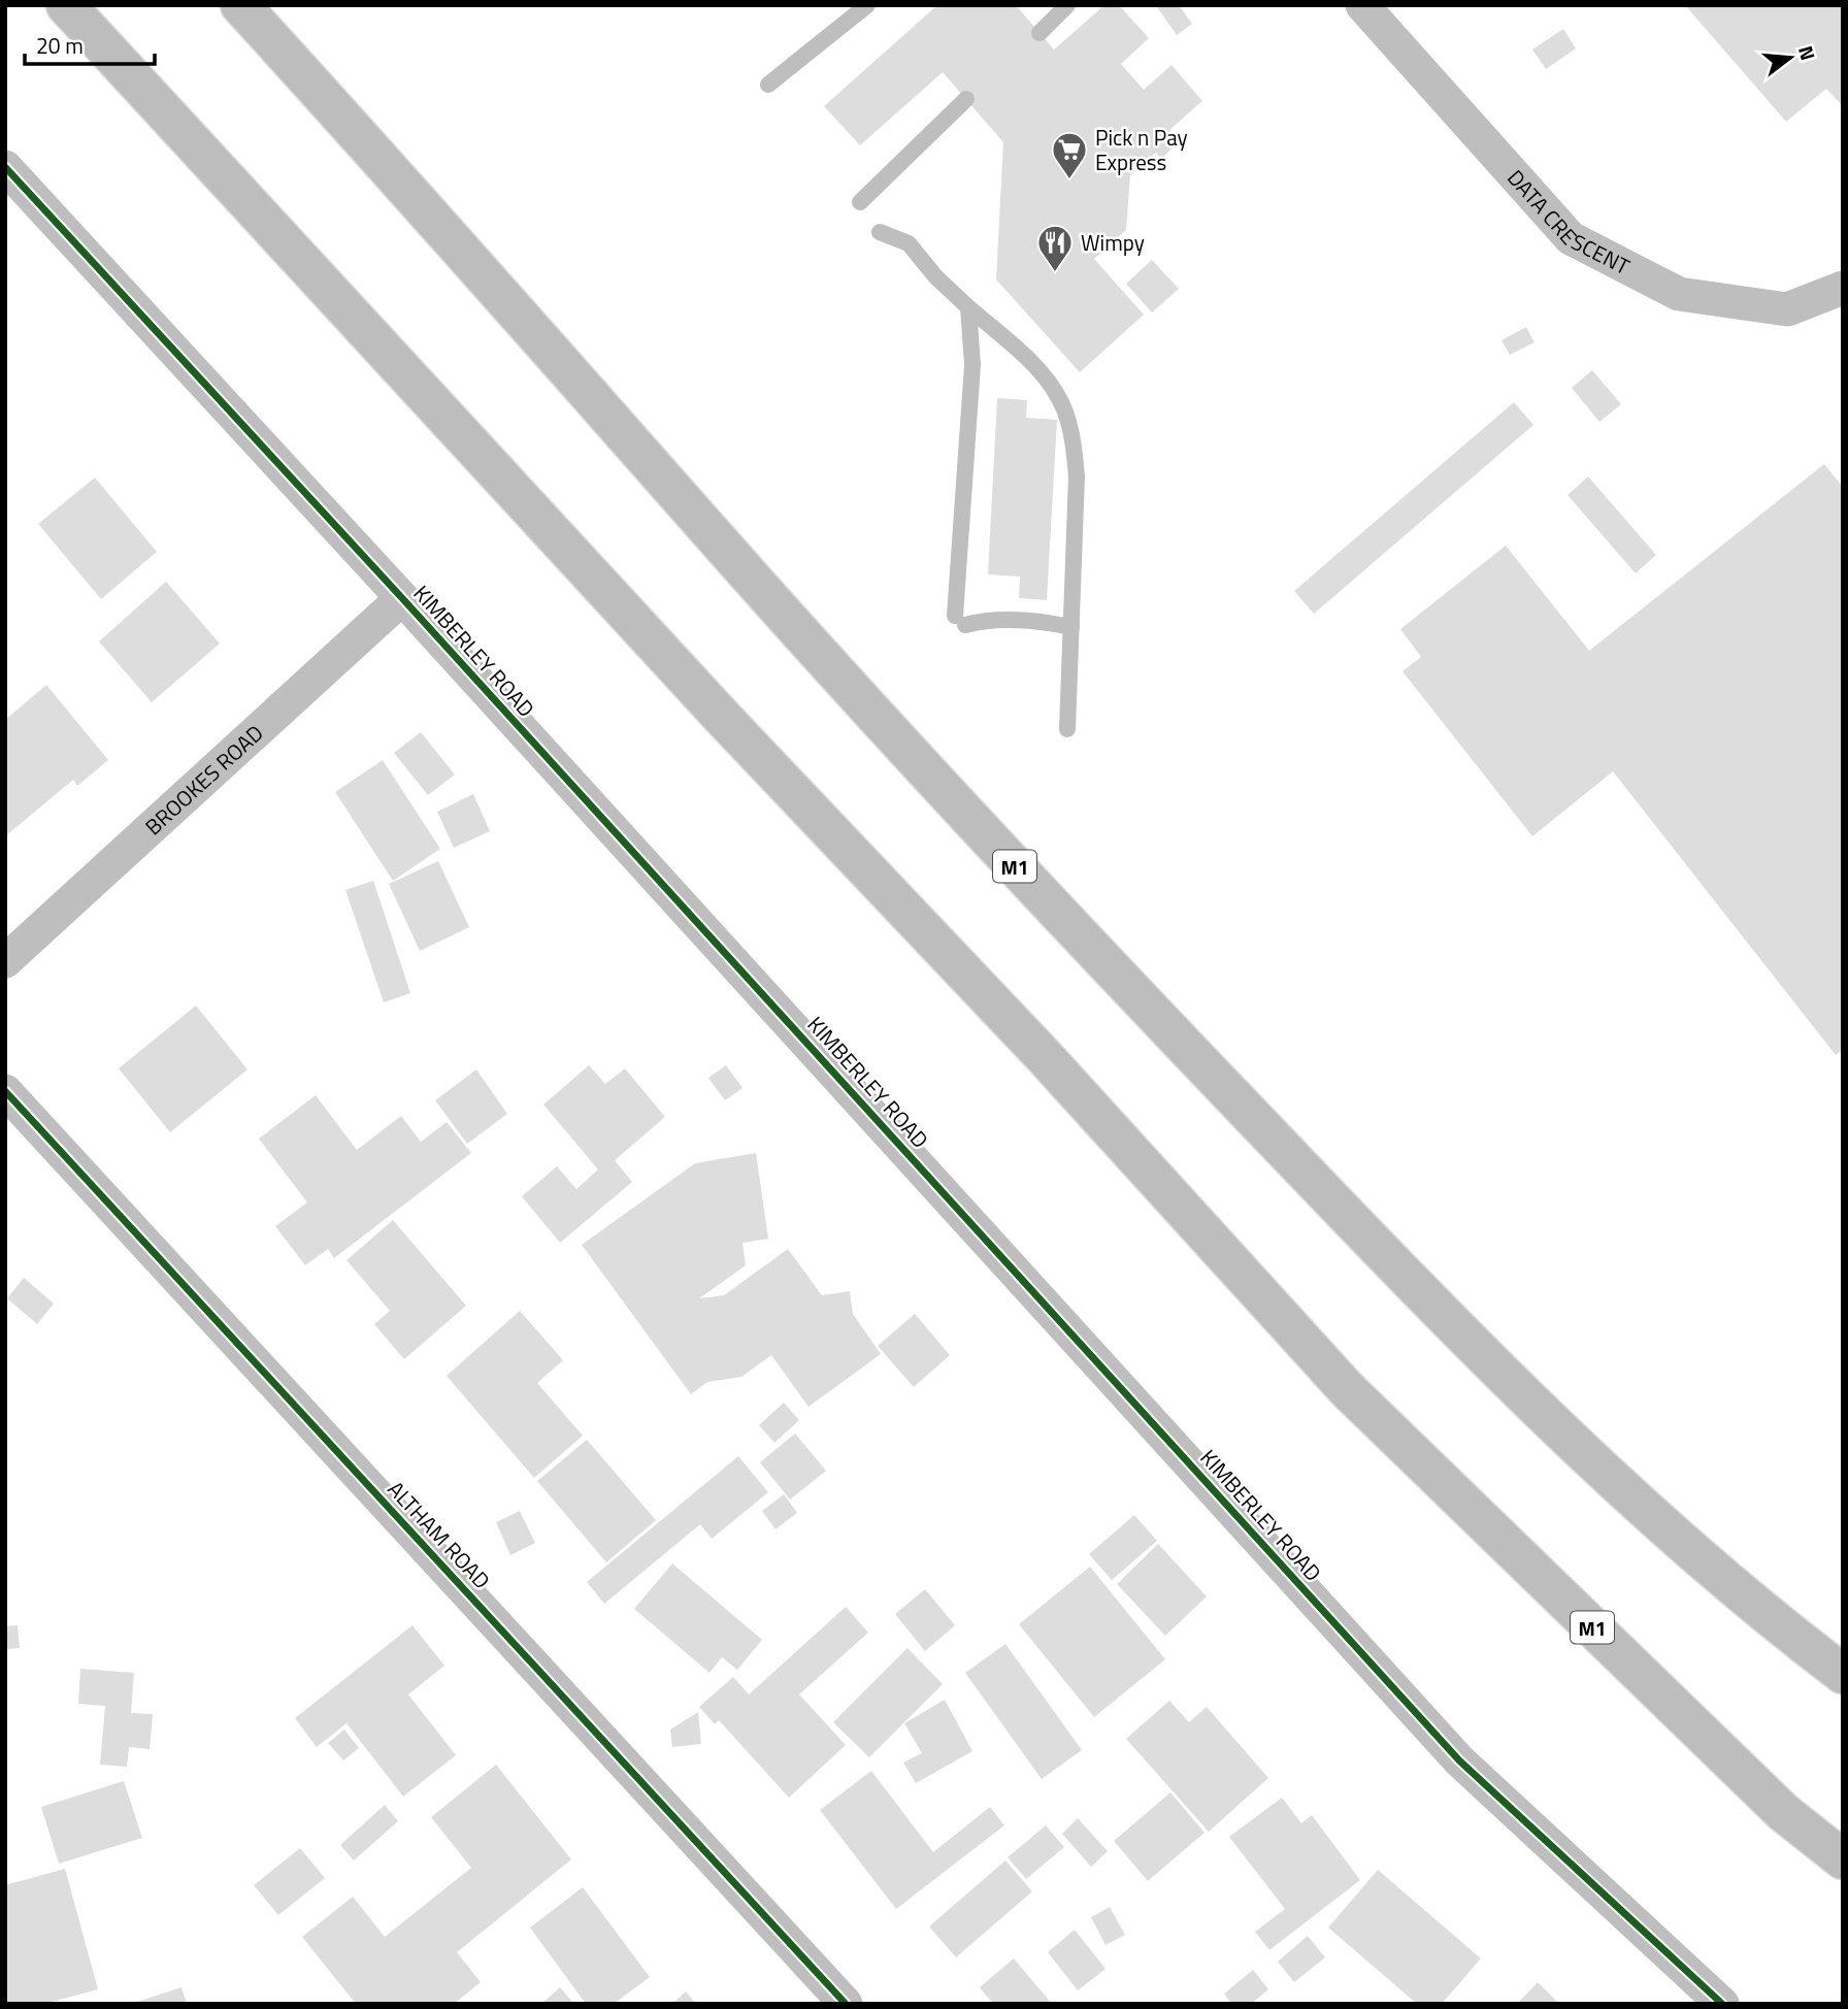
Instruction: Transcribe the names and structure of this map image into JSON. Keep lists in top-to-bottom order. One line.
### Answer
{"streets":{"highway":["M1"],"street":["DATA CRESCENT","KIMBERLEY ROAD","BROOKES ROAD","ALTHAM ROAD"]},"crossings":[["KIMBERLEY ROAD","BROOKES ROAD"]],"places":{"supermarket":["Pick n Pay Express"],"restaurant":["Wimpy"]},"scale_bar":"20 m","north":"right"}
